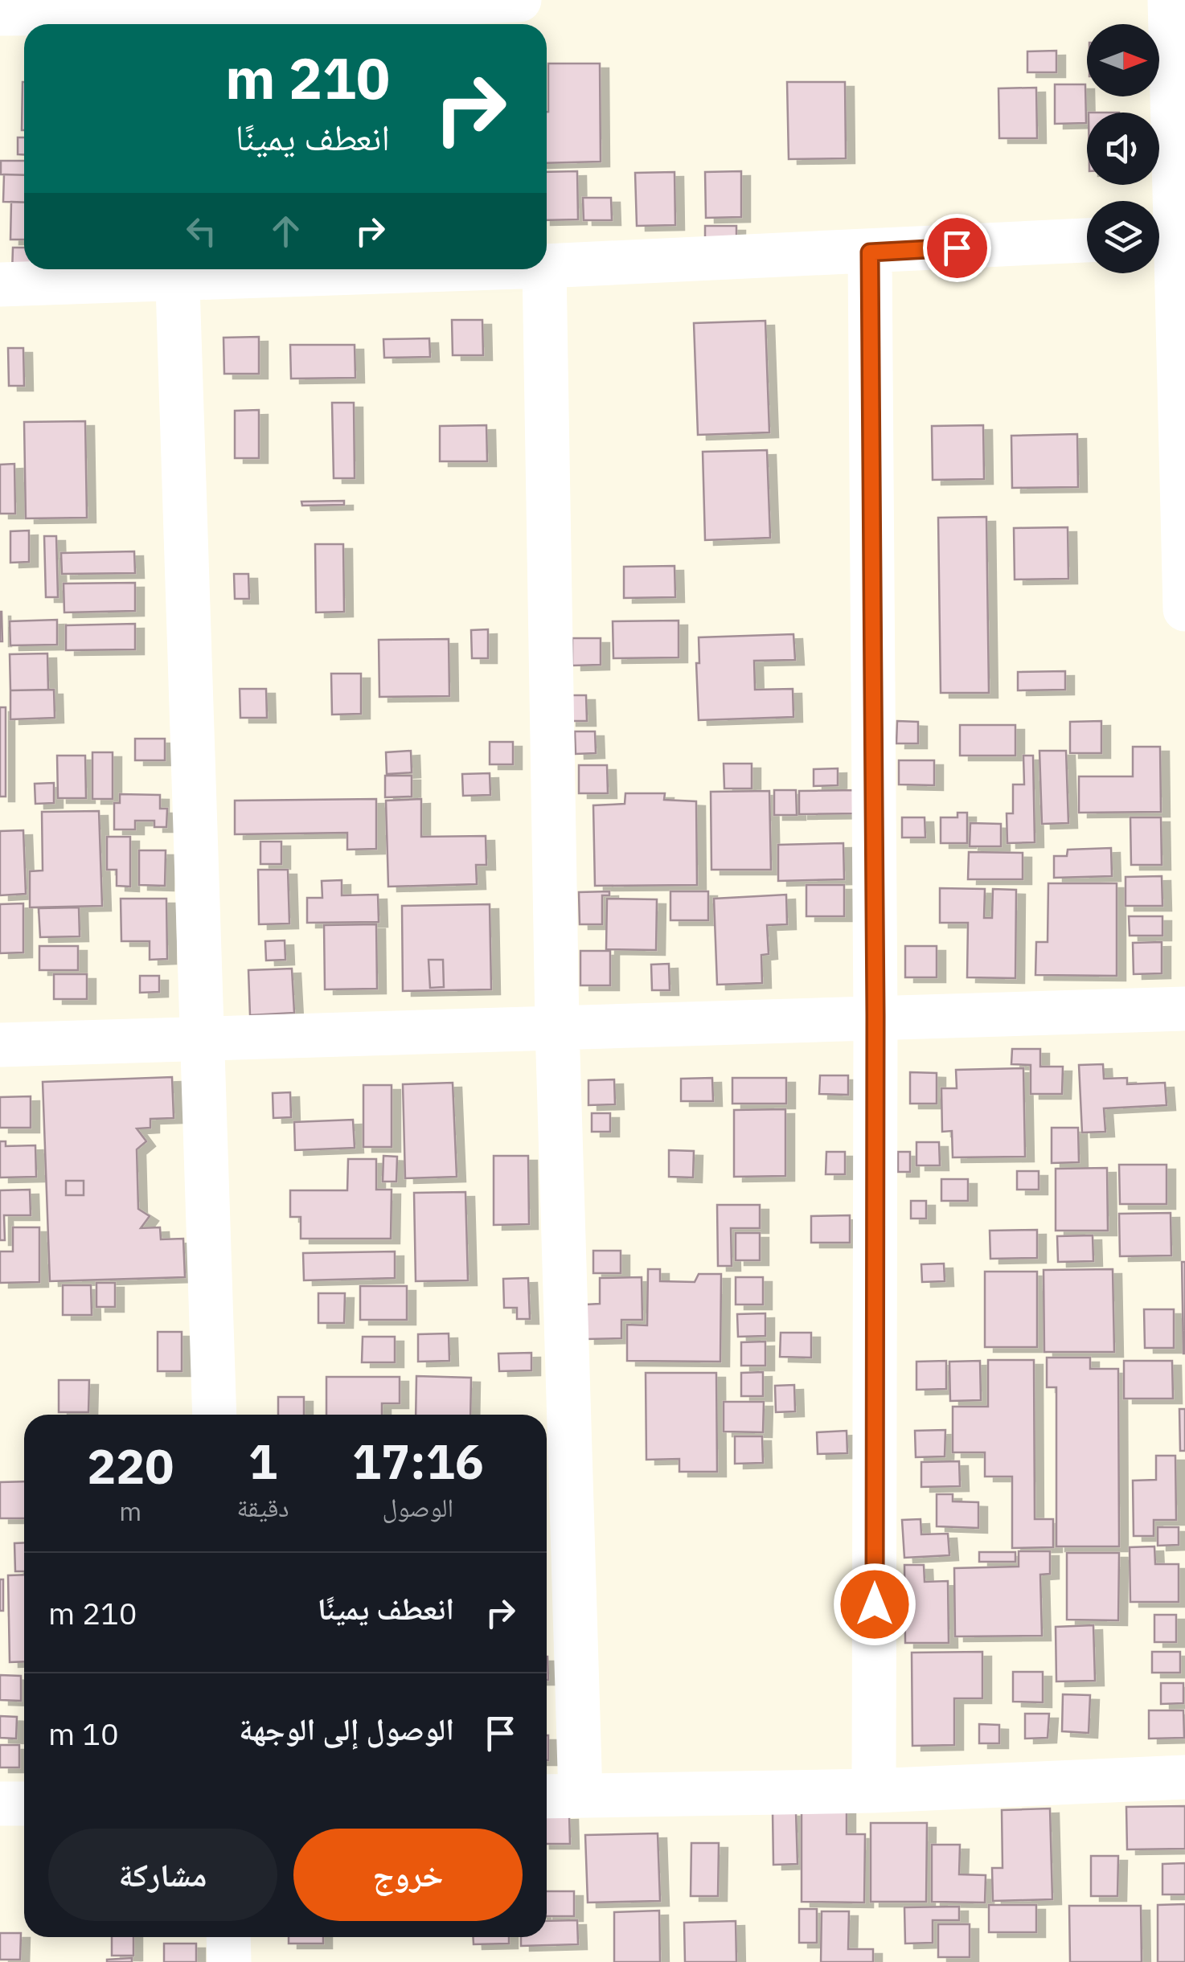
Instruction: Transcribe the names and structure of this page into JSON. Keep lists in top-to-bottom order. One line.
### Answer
{"north":"right","page":{"turn":["210 m","انعطف يمينًا"],"eta":["17:16","الوصول","1","دقيقة","220","m"],"list":[{"name":"انعطف يمينًا","value":"210 m"},{"name":"الوصول إلى الوجهة","value":"10 m"}],"buttons":["خروج","مشاركة"]}}
